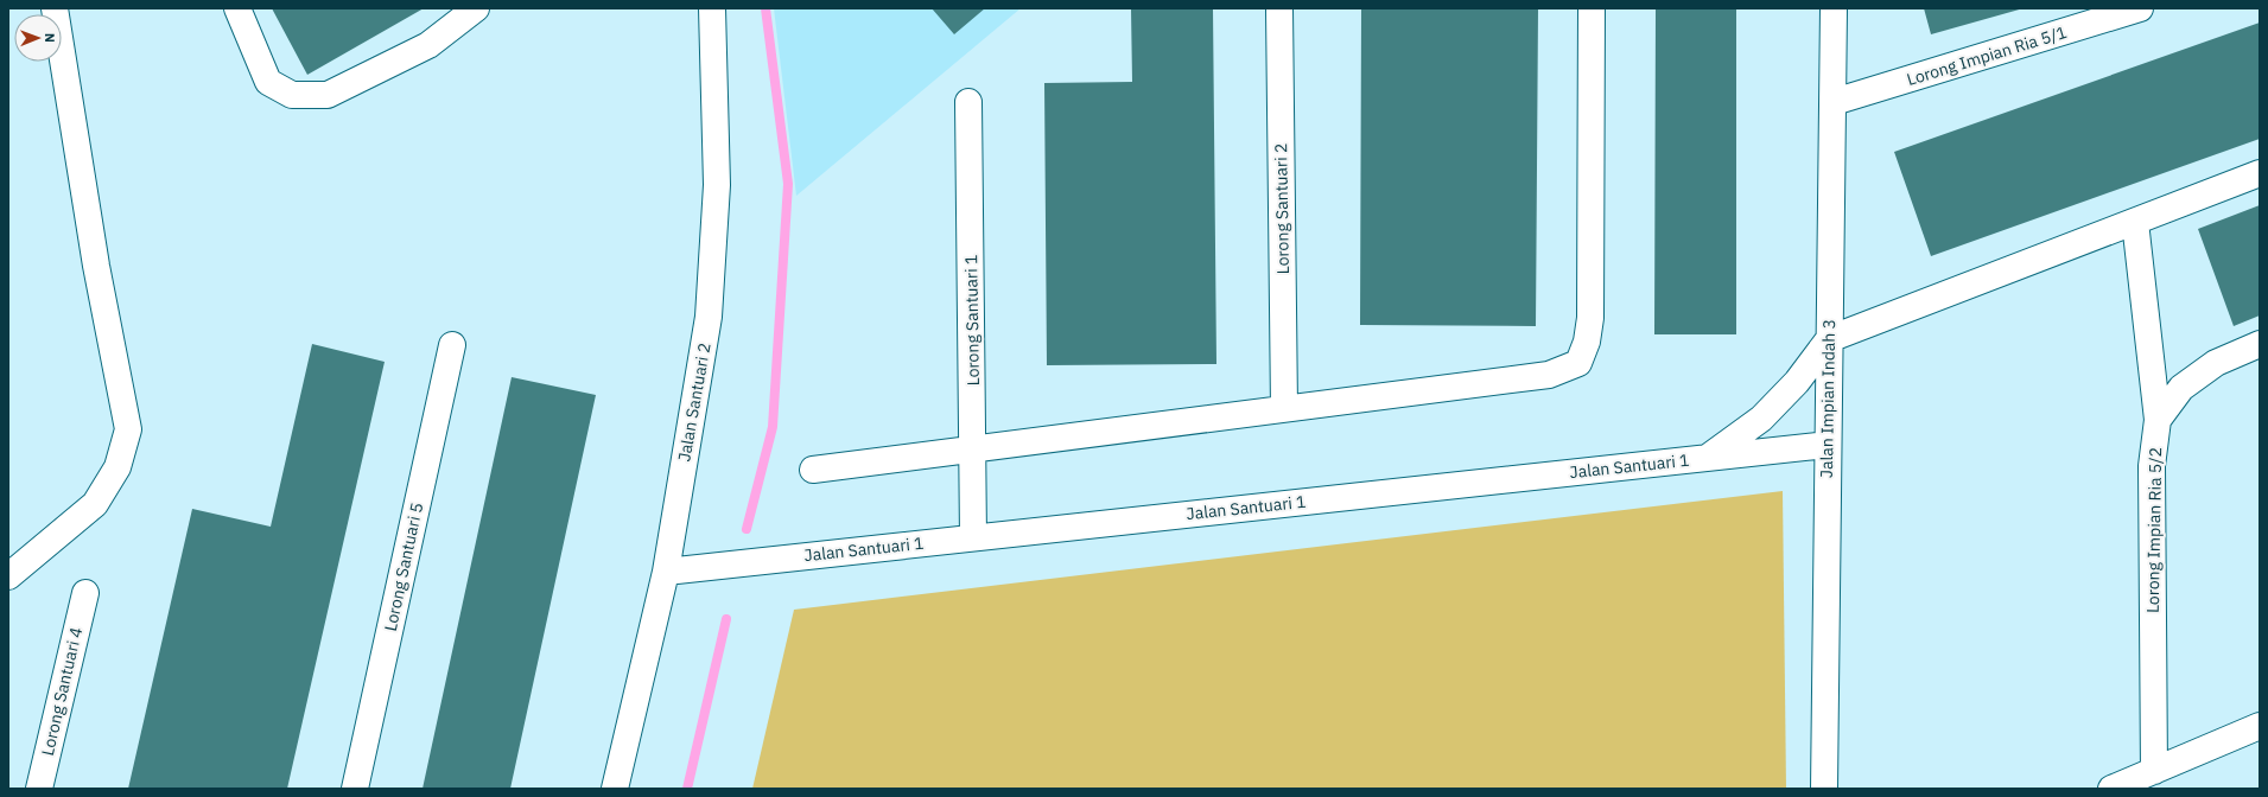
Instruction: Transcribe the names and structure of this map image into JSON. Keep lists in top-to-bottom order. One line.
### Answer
{"streets":{"street":["Lorong Impian Ria 5/1","Lorong Santuari 2","Lorong Santuari 1","Jalan Impian Indah 3","Jalan Santuari 2","Jalan Santuari 1","Lorong Impian Ria 5/2","Lorong Santuari 5","Lorong Santuari 4"]},"crossings":[["Lorong Impian Ria 5/1","Jalan Impian Indah 3"],["Lorong Santuari 1","Jalan Santuari 1"],["Jalan Impian Indah 3","Jalan Santuari 1"],["Jalan Santuari 2","Jalan Santuari 1"]],"north":"right"}
